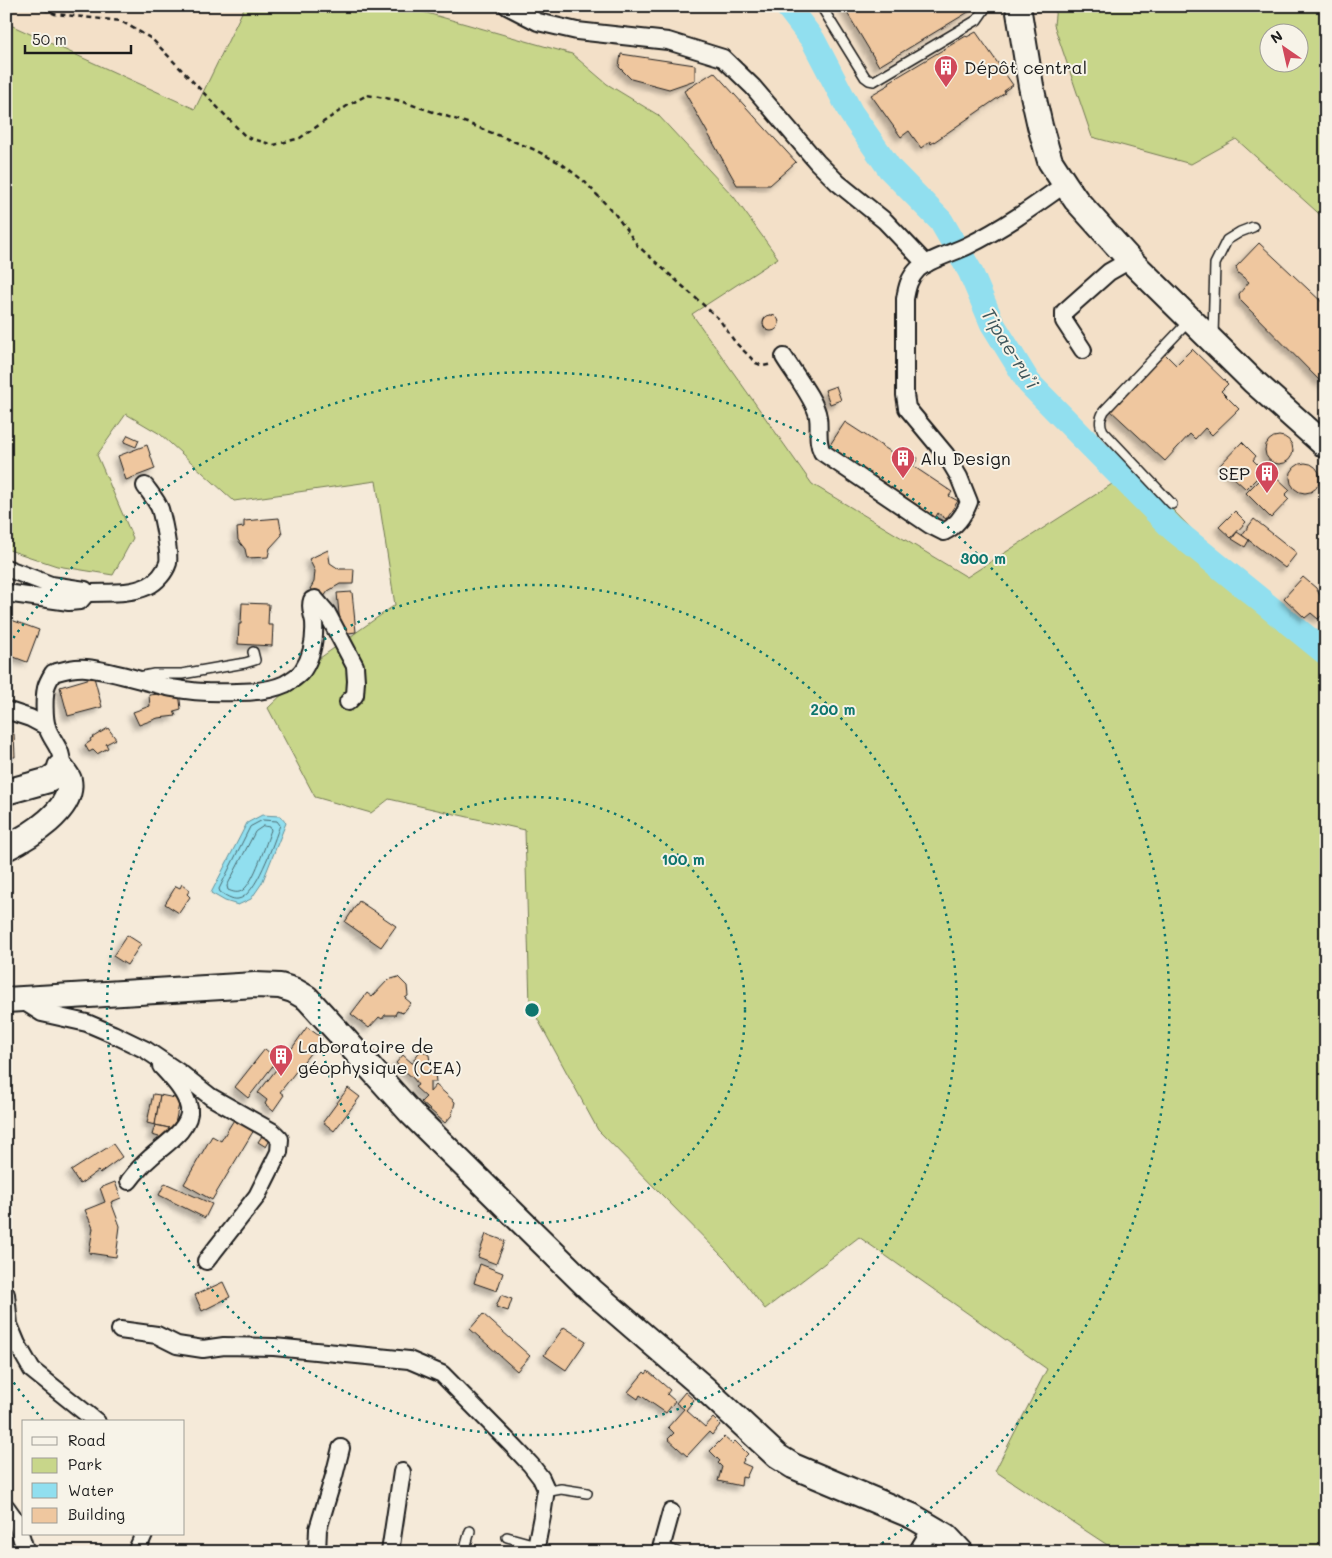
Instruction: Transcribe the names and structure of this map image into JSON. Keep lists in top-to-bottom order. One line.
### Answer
{"water":["Tipae-ru’i"],"places":{"building":["Dépôt central","Alu Design","SEP","Laboratoire de géophysique (CEA)"]},"legend":["Road","Park","Water","Building"],"scale_bar":"50 m","north":"top left","rings":["300 m","200 m","100 m"]}
